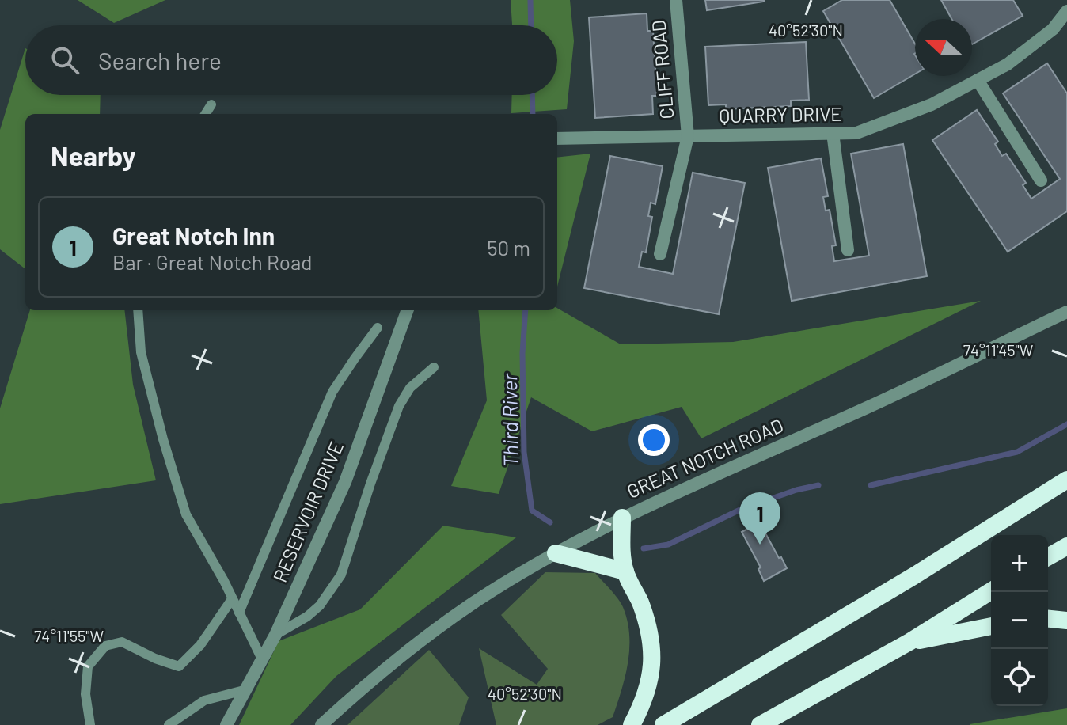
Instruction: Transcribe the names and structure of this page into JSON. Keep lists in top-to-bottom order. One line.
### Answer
{"streets":{"street":["CLIFF ROAD","QUARRY DRIVE","GREAT NOTCH ROAD","RESERVOIR DRIVE"]},"crossings":[["CLIFF ROAD","QUARRY DRIVE"]],"water":["Third River"],"north":"left","page":{"search":"Search here","heading":"Nearby","list":[{"mark":"1","name":"Great Notch Inn","note":"Bar · Great Notch Road","value":"50 m"}],"pins":"1","map_buttons":["+","−"]},"coordinates":["40°52'30\"N","74°11'45\"W","74°11'55\"W"]}
